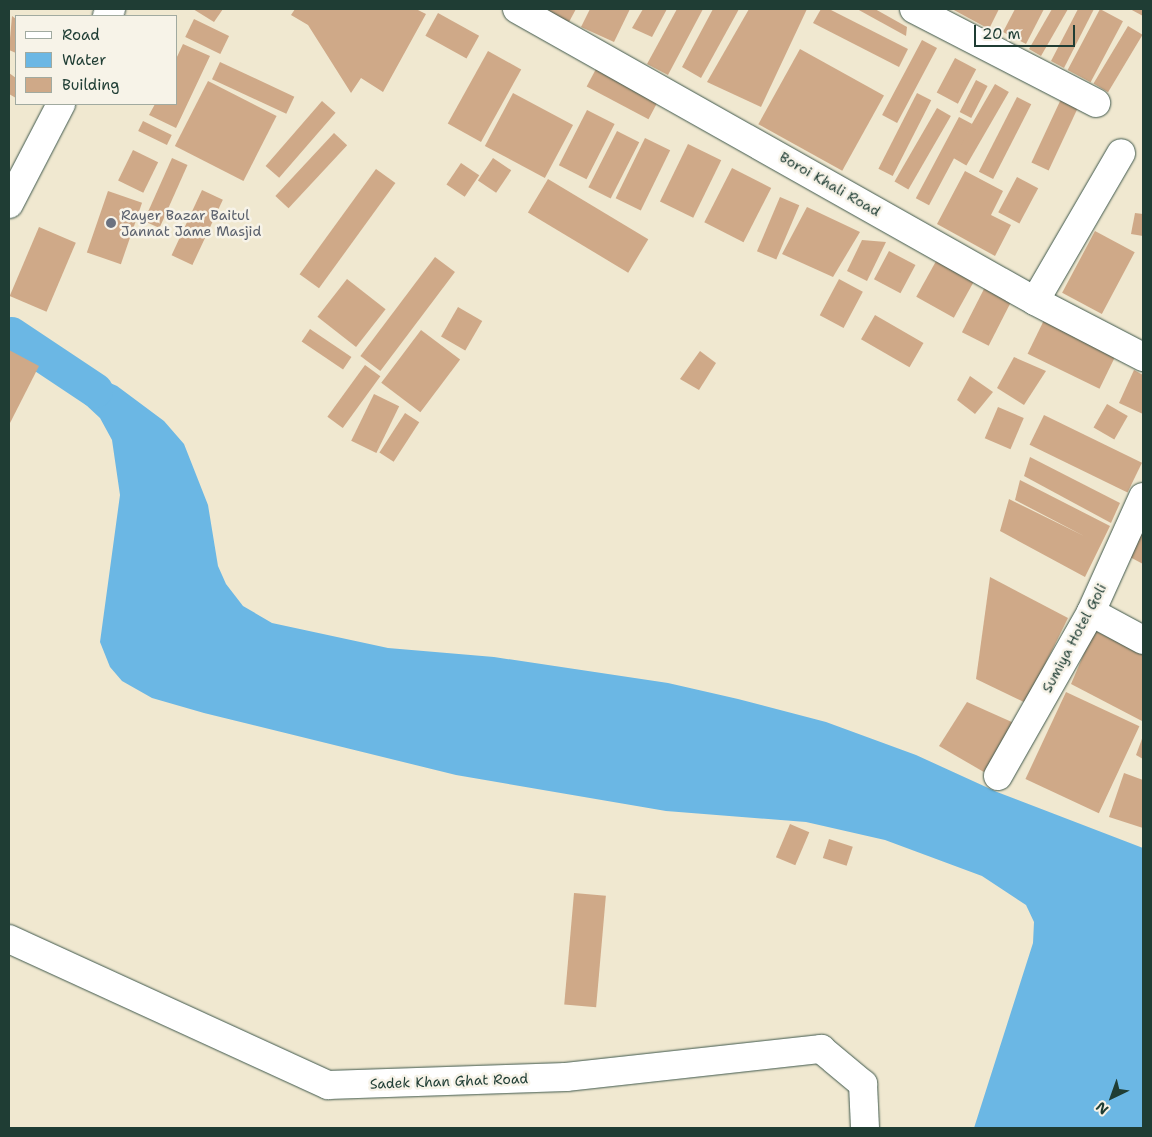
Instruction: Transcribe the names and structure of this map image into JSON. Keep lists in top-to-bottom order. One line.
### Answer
{"streets":{"main road":["Boroi Khali Road","Sumiya Hotel Goli","Sadek Khan Ghat Road"]},"places":["Rayer Bazar Baitul Jannat Jame Masjid"],"legend":["Road","Water","Building"],"scale_bar":"20 m","north":"bottom left"}
